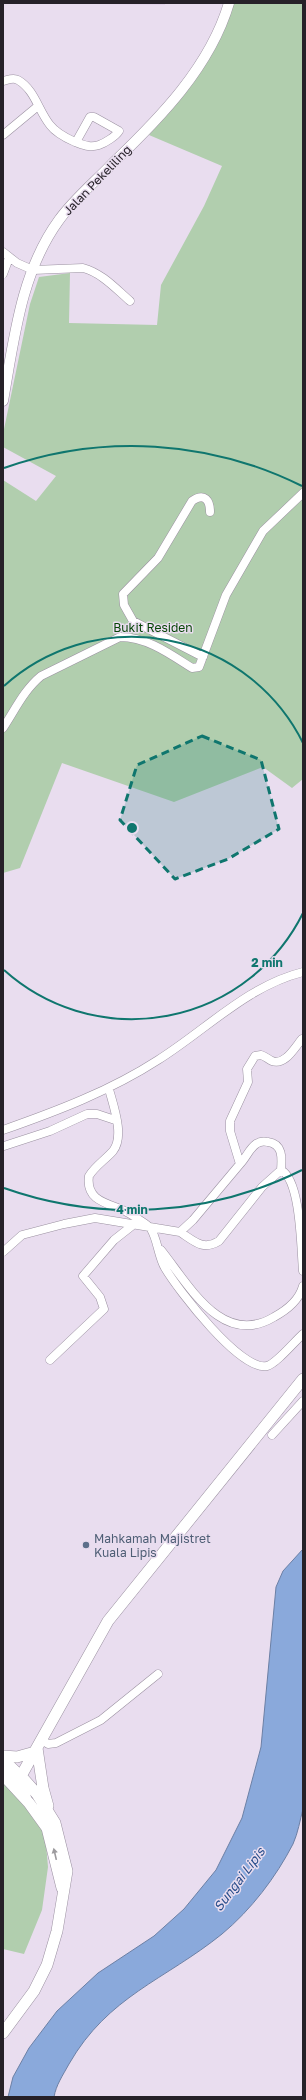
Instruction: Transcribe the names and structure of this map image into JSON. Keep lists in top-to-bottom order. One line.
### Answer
{"streets":{"street":["Jalan Pekeliling"]},"water":["Sungai Lipis"],"parks":["Bukit Residen"],"places":["Mahkamah Majistret Kuala Lipis"],"rings":["2 min","4 min"]}
